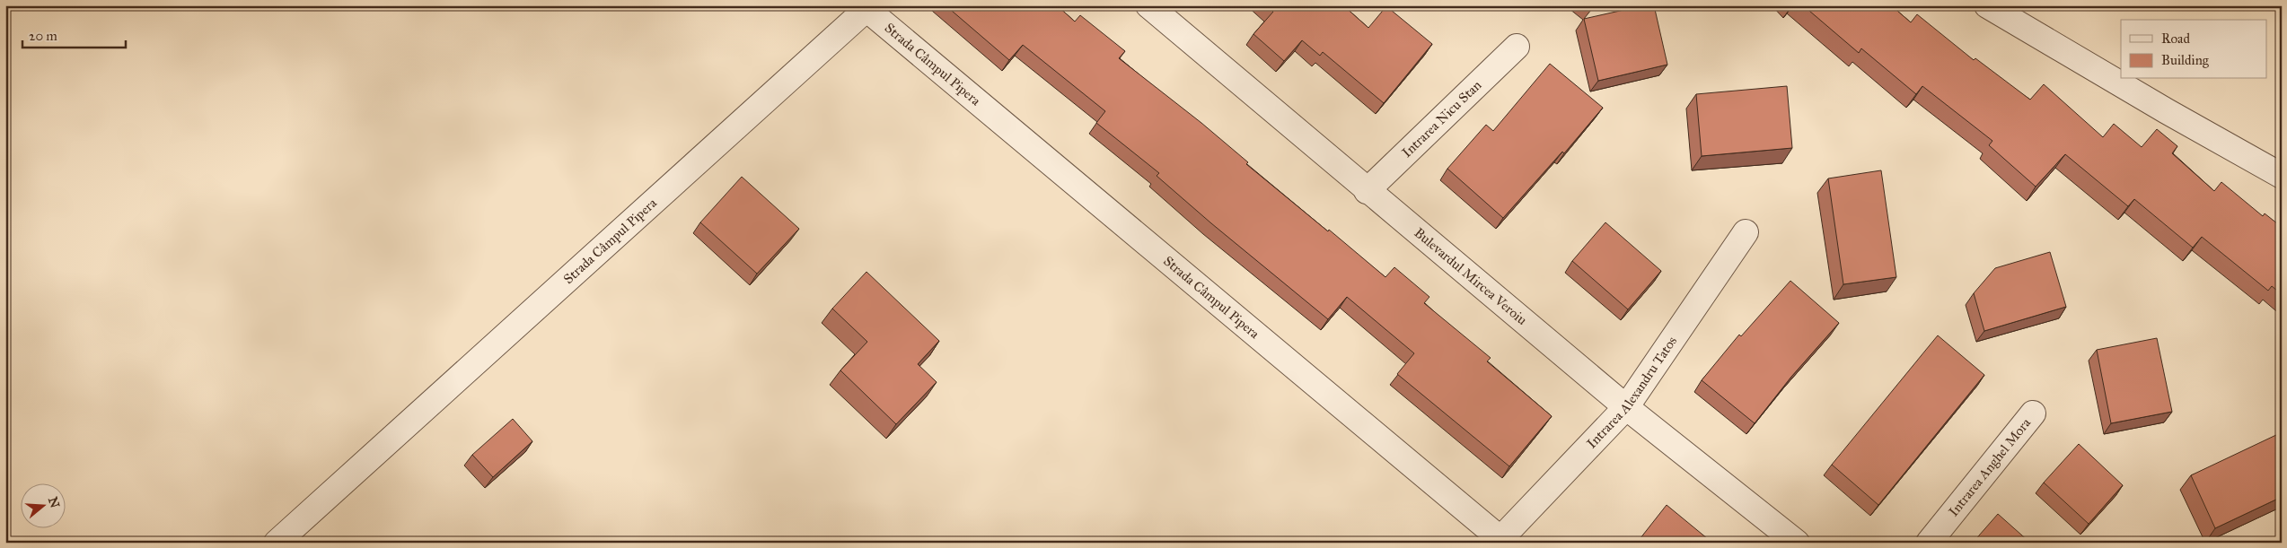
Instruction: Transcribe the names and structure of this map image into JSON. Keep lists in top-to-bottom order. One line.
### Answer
{"streets":{"street":["Strada Câmpul Pipera","Intrarea Nicu Stan","Bulevardul Mircea Veroiu","Intrarea Alexandru Tatos","Intrarea Anghel Mora"]},"crossings":[["Strada Câmpul Pipera","Intrarea Alexandru Tatos"],["Intrarea Nicu Stan","Bulevardul Mircea Veroiu"],["Bulevardul Mircea Veroiu","Intrarea Alexandru Tatos"]],"legend":["Road","Building"],"scale_bar":"20 m","north":"right"}
